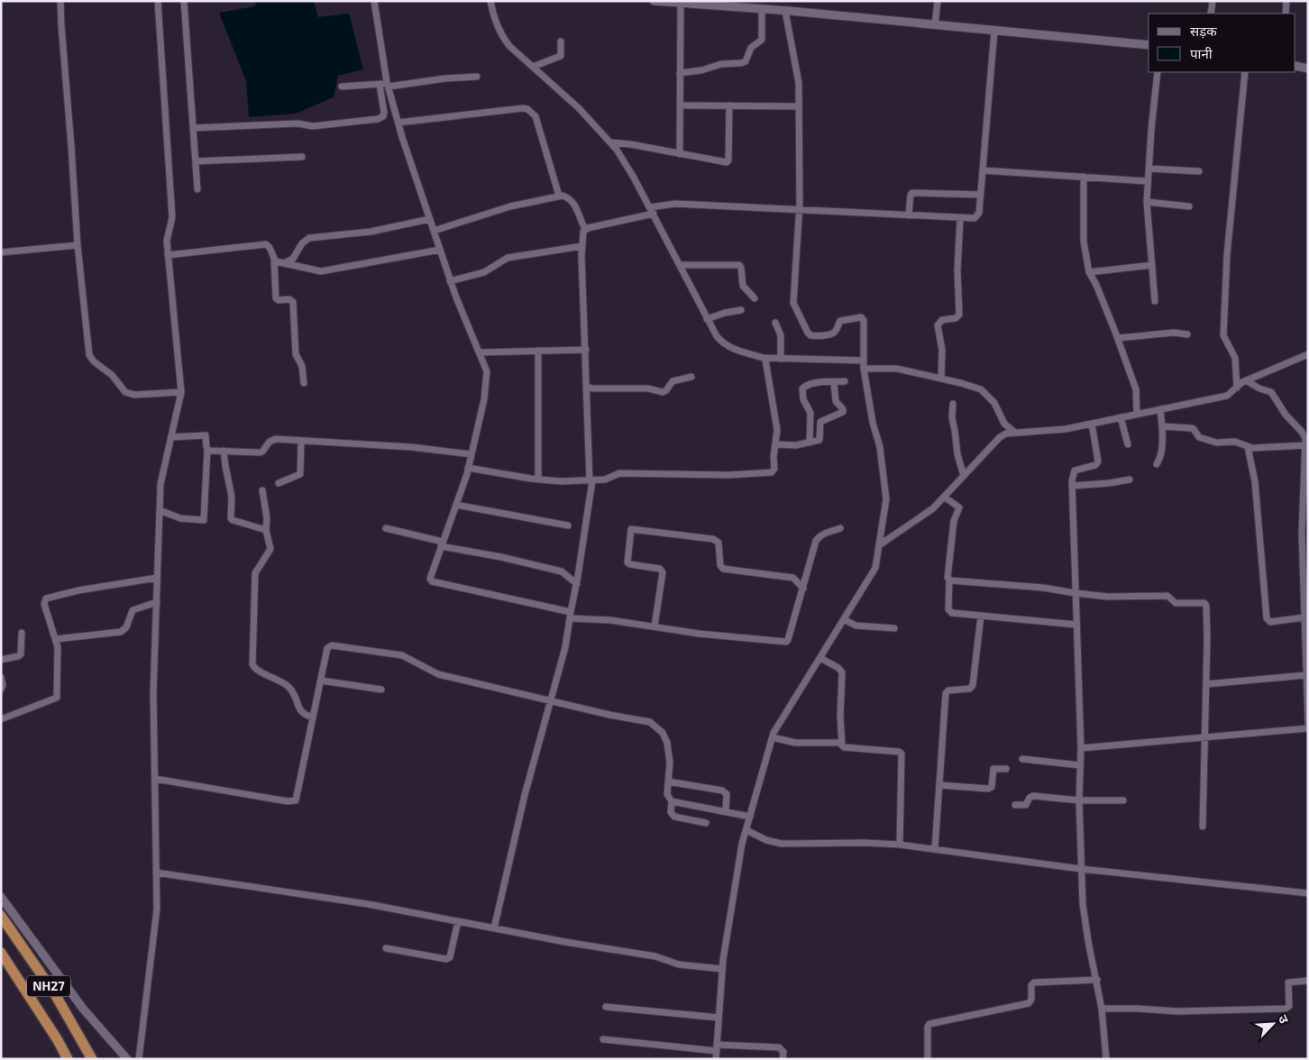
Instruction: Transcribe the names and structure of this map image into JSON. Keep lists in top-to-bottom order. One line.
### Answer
{"streets":{"highway":["NH27"]},"legend":["सड़क","पानी"],"north":"top right"}
